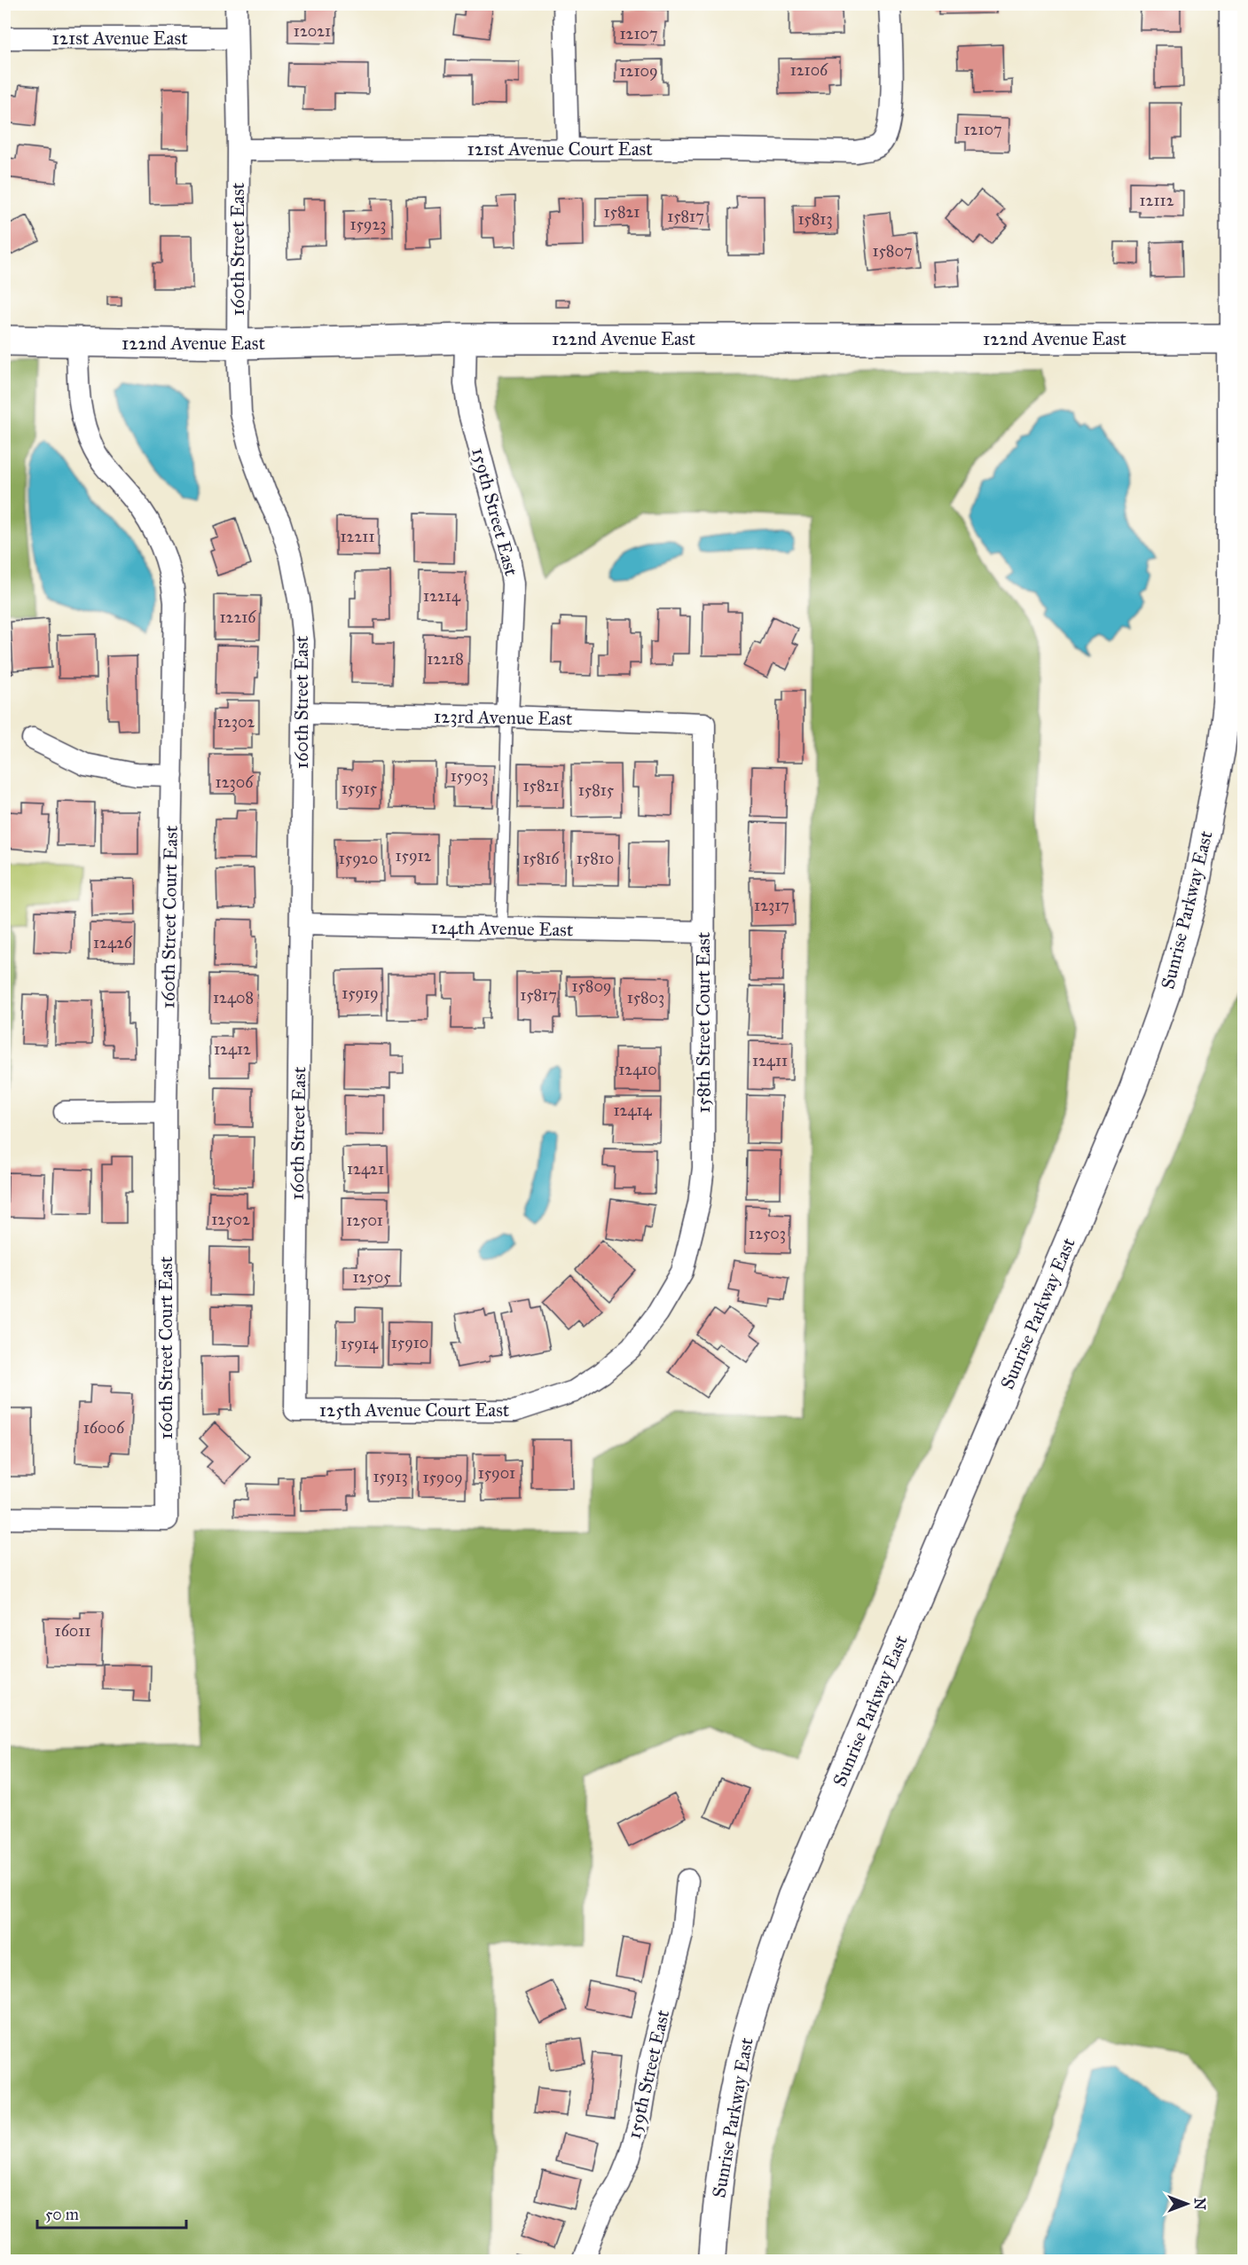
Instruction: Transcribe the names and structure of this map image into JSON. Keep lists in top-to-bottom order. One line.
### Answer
{"streets":{"main road":["122nd Avenue East"],"street":["121st Avenue East","121st Avenue Court East","160th Street East","159th Street East","123rd Avenue East","Sunrise Parkway East","160th Street Court East","124th Avenue East","158th Street Court East","125th Avenue Court East"]},"crossings":[["121st Avenue East","160th Street East"],["121st Avenue Court East","160th Street East"],["160th Street East","122nd Avenue East"],["160th Street East","123rd Avenue East"],["160th Street East","124th Avenue East"],["160th Street East","125th Avenue Court East"],["122nd Avenue East","159th Street East"],["122nd Avenue East","Sunrise Parkway East"],["122nd Avenue East","160th Street Court East"],["159th Street East","123rd Avenue East"],["123rd Avenue East","158th Street Court East"],["124th Avenue East","158th Street Court East"],["158th Street Court East","125th Avenue Court East"]],"house_numbers":["12021","12107","12106","12109","12107","12112","15821","15817","15813","15923","15807","12211","12214","12216","12218","12302","15903","12306","15821","15915","15815","15912","15920","15816","15810","12317","12426","15809","15919","15817","12408","15803","12412","12411","12410","12414","12421","12502","12501","12503","12505","15910","15914","16006","15901","15913","15909","16011"],"scale_bar":"50 m","north":"right"}
